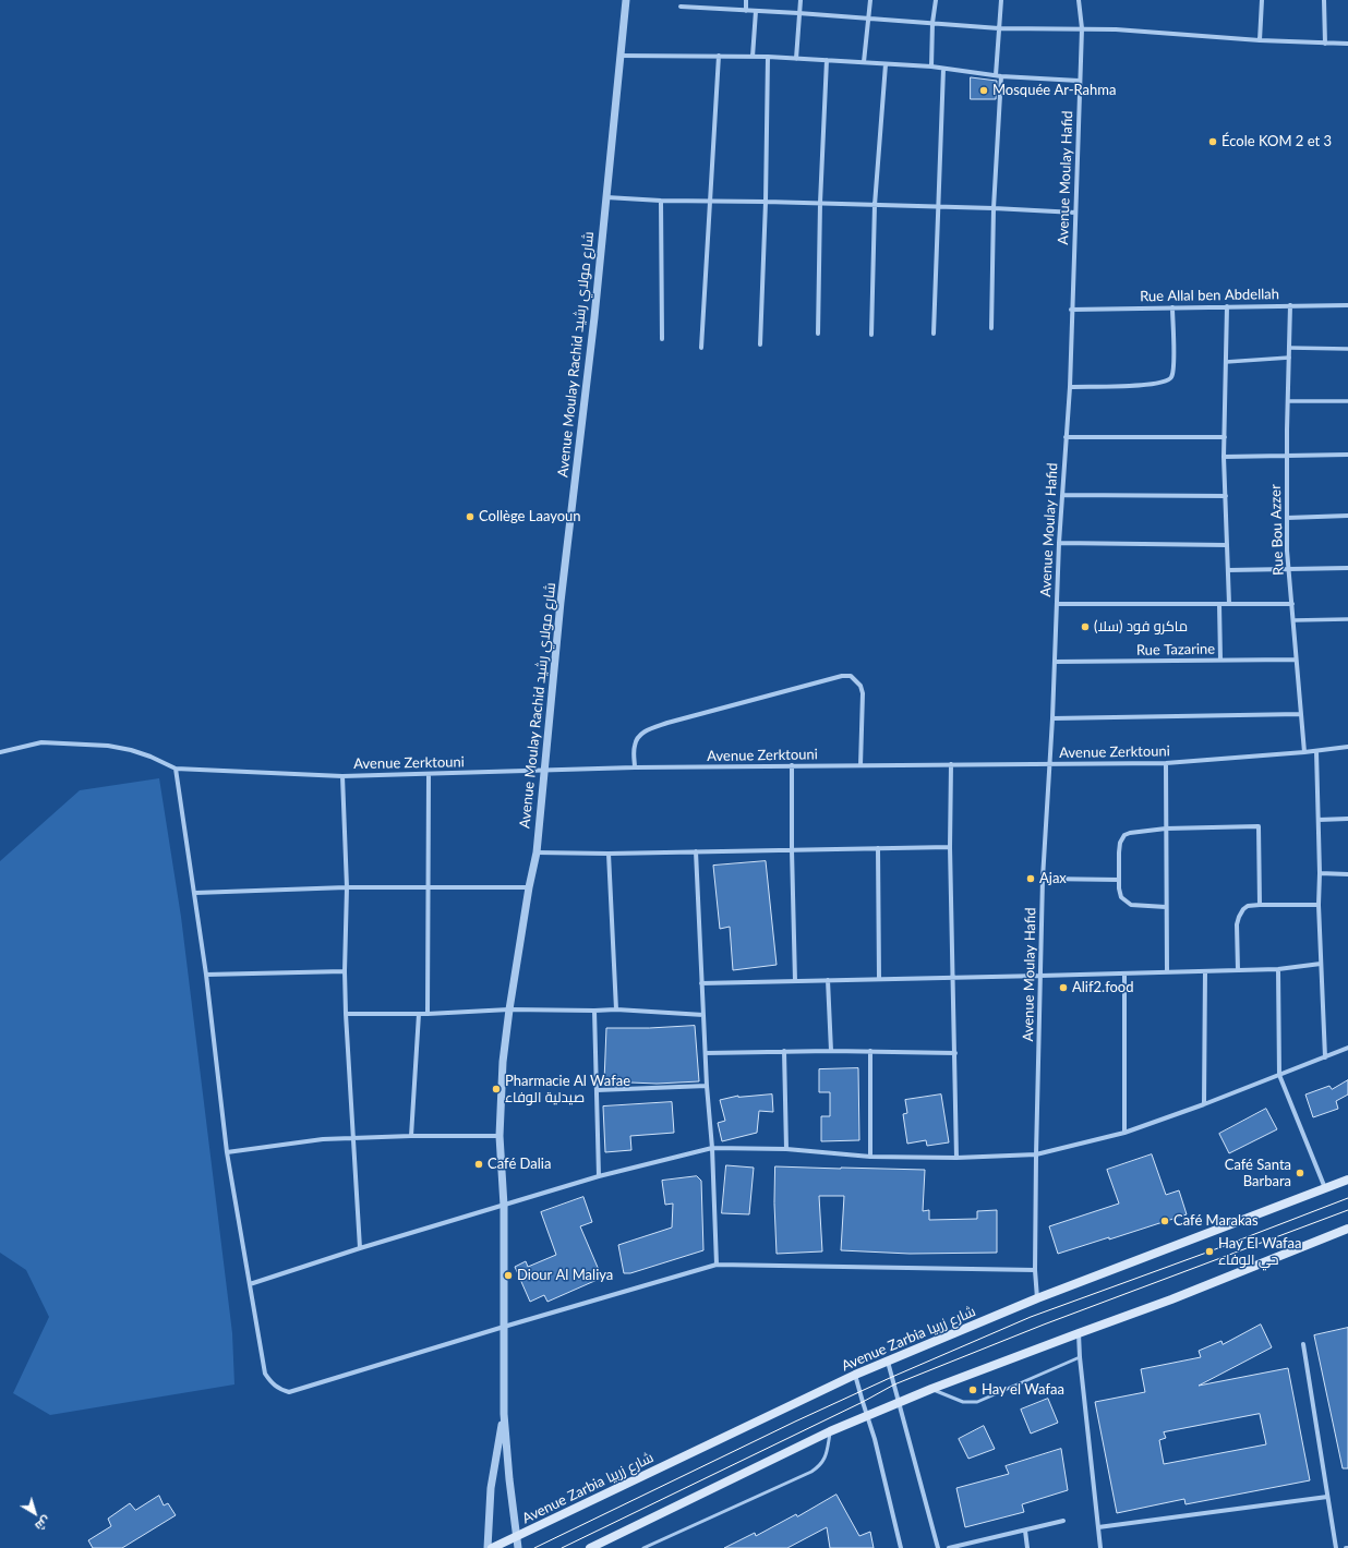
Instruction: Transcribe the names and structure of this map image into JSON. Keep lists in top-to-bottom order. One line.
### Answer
{"streets":{"main road":["Avenue Zarbia شارع زربيا"],"street":["Avenue Moulay Hafid","Rue Allal ben Abdellah","Avenue Moulay Rachid شارع مولاي رشيد","Rue Bou Azzer","Rue Tazarine","Avenue Zerktouni"]},"crossings":[["Avenue Moulay Hafid","Rue Allal ben Abdellah"],["Avenue Moulay Hafid","Rue Tazarine"],["Avenue Moulay Hafid","Avenue Zerktouni"],["Avenue Moulay Hafid","Avenue Zarbia شارع زربيا"],["Rue Allal ben Abdellah","Rue Bou Azzer"],["Avenue Moulay Rachid شارع مولاي رشيد","Avenue Zerktouni"],["Avenue Moulay Rachid شارع مولاي رشيد","Avenue Zarbia شارع زربيا"],["Rue Bou Azzer","Rue Tazarine"],["Rue Bou Azzer","Avenue Zerktouni"]],"places":["Mosquée Ar-Rahma","École KOM 2 et 3","Collège Laayoun","ماكرو فود (سلا)","Ajax","Alif2.food","Pharmacie Al Wafae صيدلية الوفاء","Café Dalia","Café Santa Barbara","Café Marakas","Hay El Wafaa حي الوفاء","Diour Al Maliya","Hay el Wafaa"],"north":"bottom right"}
